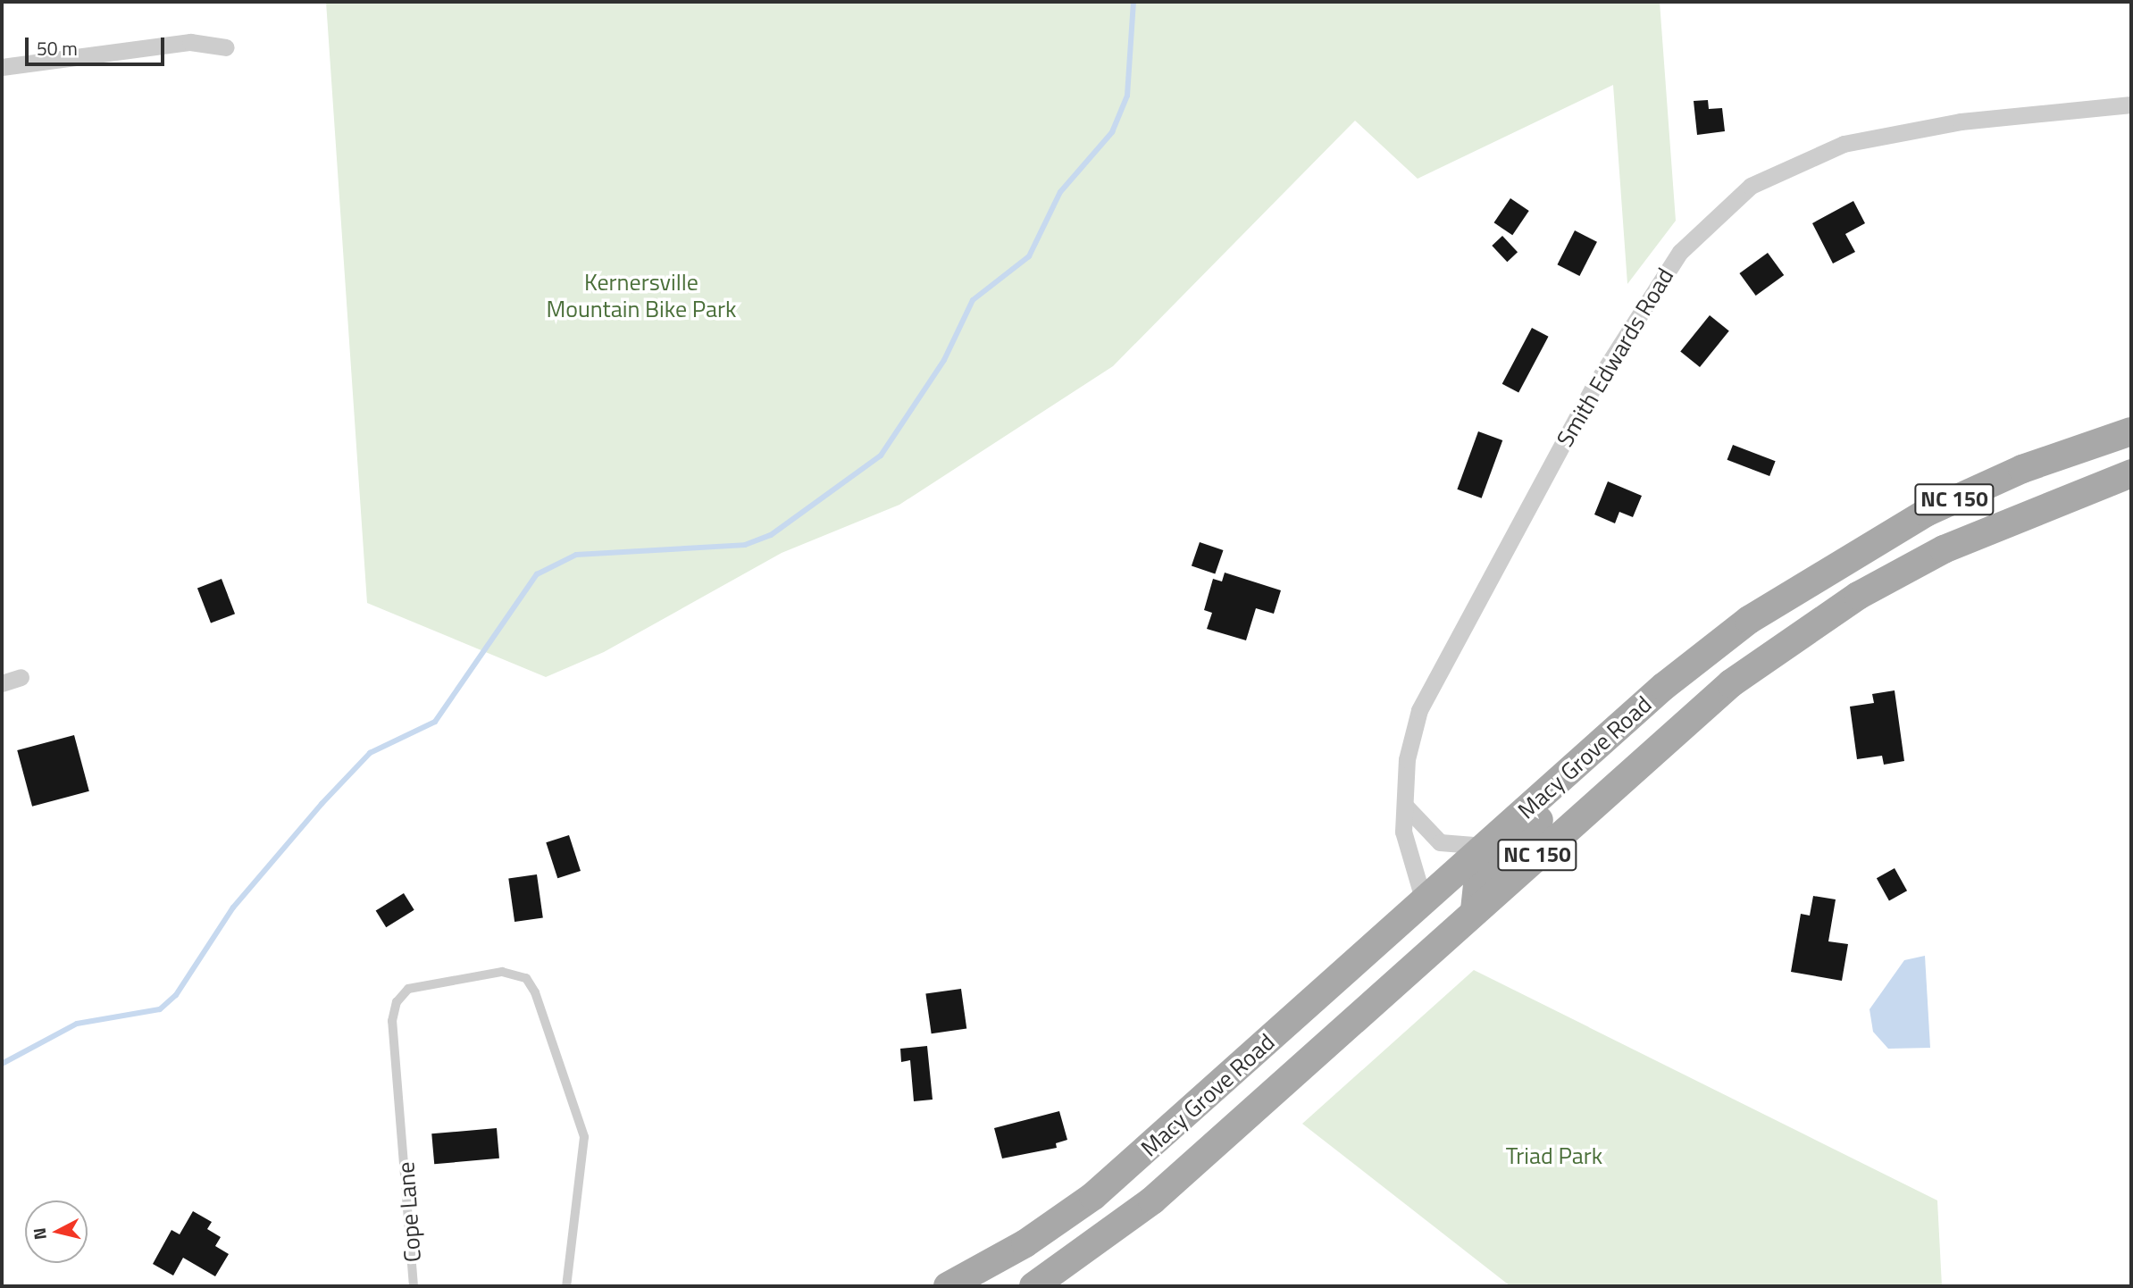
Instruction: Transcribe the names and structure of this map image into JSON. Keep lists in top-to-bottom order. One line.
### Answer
{"streets":{"main road":["NC 150","Macy Grove Road"],"street":["Smith Edwards Road"],"lane":["Cope Lane"]},"crossings":[["Smith Edwards Road","Macy Grove Road"]],"parks":["Kernersville Mountain Bike Park","Triad Park"],"scale_bar":"50 m","north":"left"}
